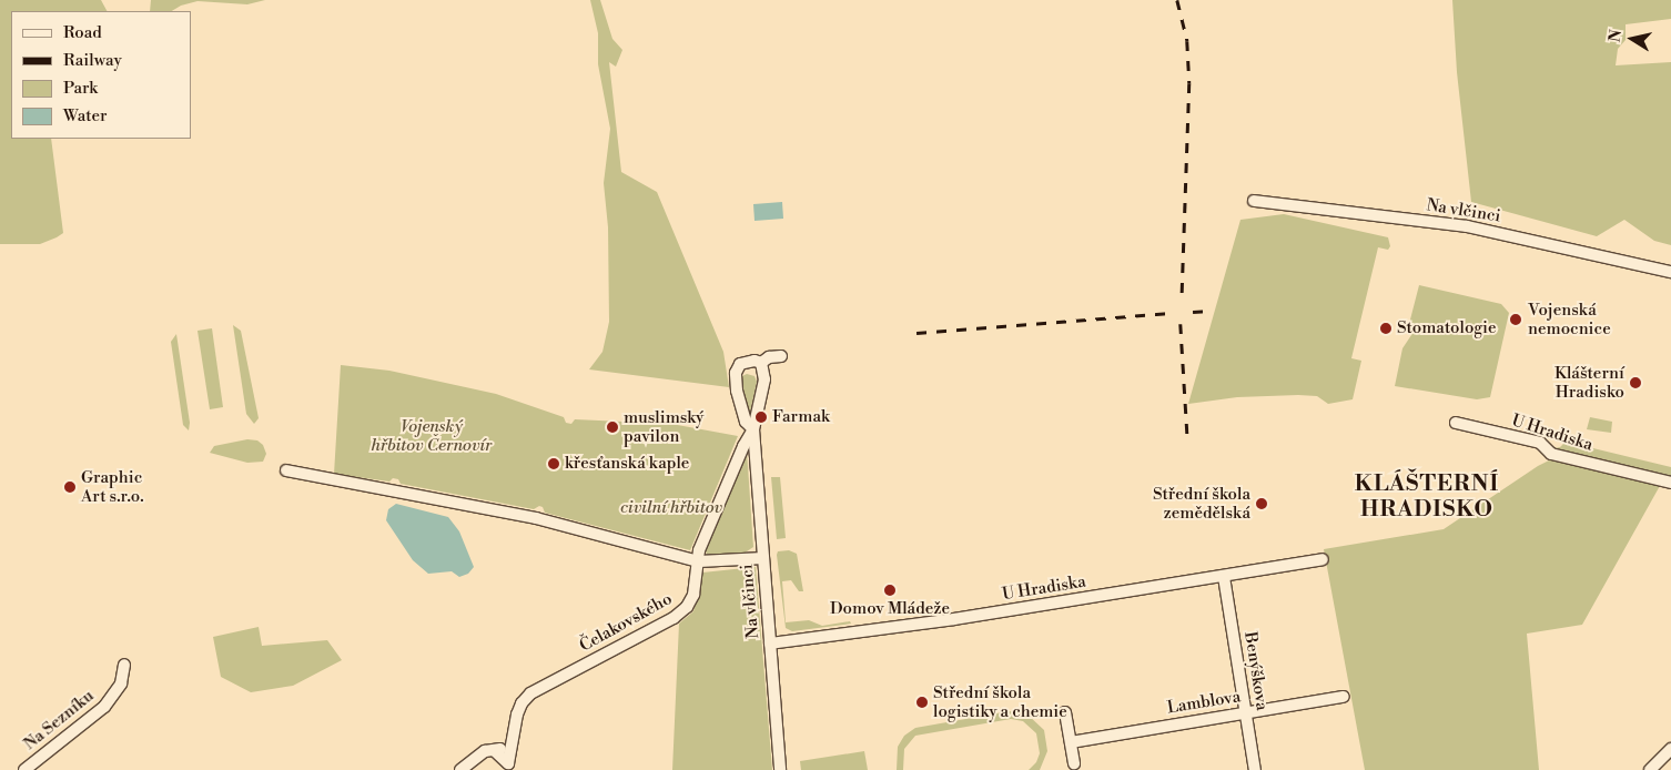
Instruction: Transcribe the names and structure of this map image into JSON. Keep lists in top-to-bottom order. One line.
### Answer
{"streets":{"street":["Na vlčinci","U Hradiska","Čelakovského","Benýškova","Lamblova","Na Sezníku"]},"crossings":[["Na vlčinci","U Hradiska"],["Na vlčinci","Čelakovského"],["U Hradiska","Benýškova"],["Benýškova","Lamblova"]],"districts":["KLÁŠTERNÍ HRADISKO"],"parks":["Vojenský hřbitov Černovír","civilní hřbitov"],"places":["Vojenská nemocnice","Stomatologie","Klášterní Hradisko","Farmak","muslimský pavilon","křesťanská kaple","Graphic Art s.r.o.","Střední škola zemědělská","Domov Mládeže","Střední škola logistiky a chemie"],"legend":["Road","Railway","Park","Water"],"north":"left"}
